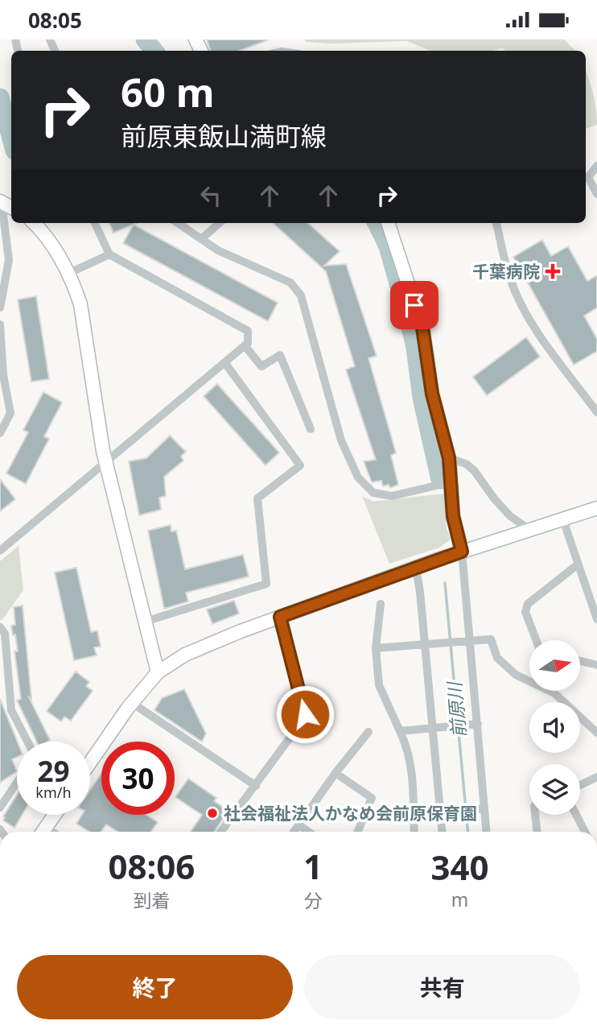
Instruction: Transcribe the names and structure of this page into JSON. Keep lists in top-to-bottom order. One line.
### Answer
{"water":["前原川"],"places":{"health":["千葉病院"],"other":["社会福祉法人かなめ会前原保育園"]},"north":"right","page":{"status":"08:05","turn":["60 m","前原東飯山満町線"],"speed":"29 km/h","limit":"30","eta":["08:06","到着","1","分","340","m"],"buttons":["終了","共有"]}}
